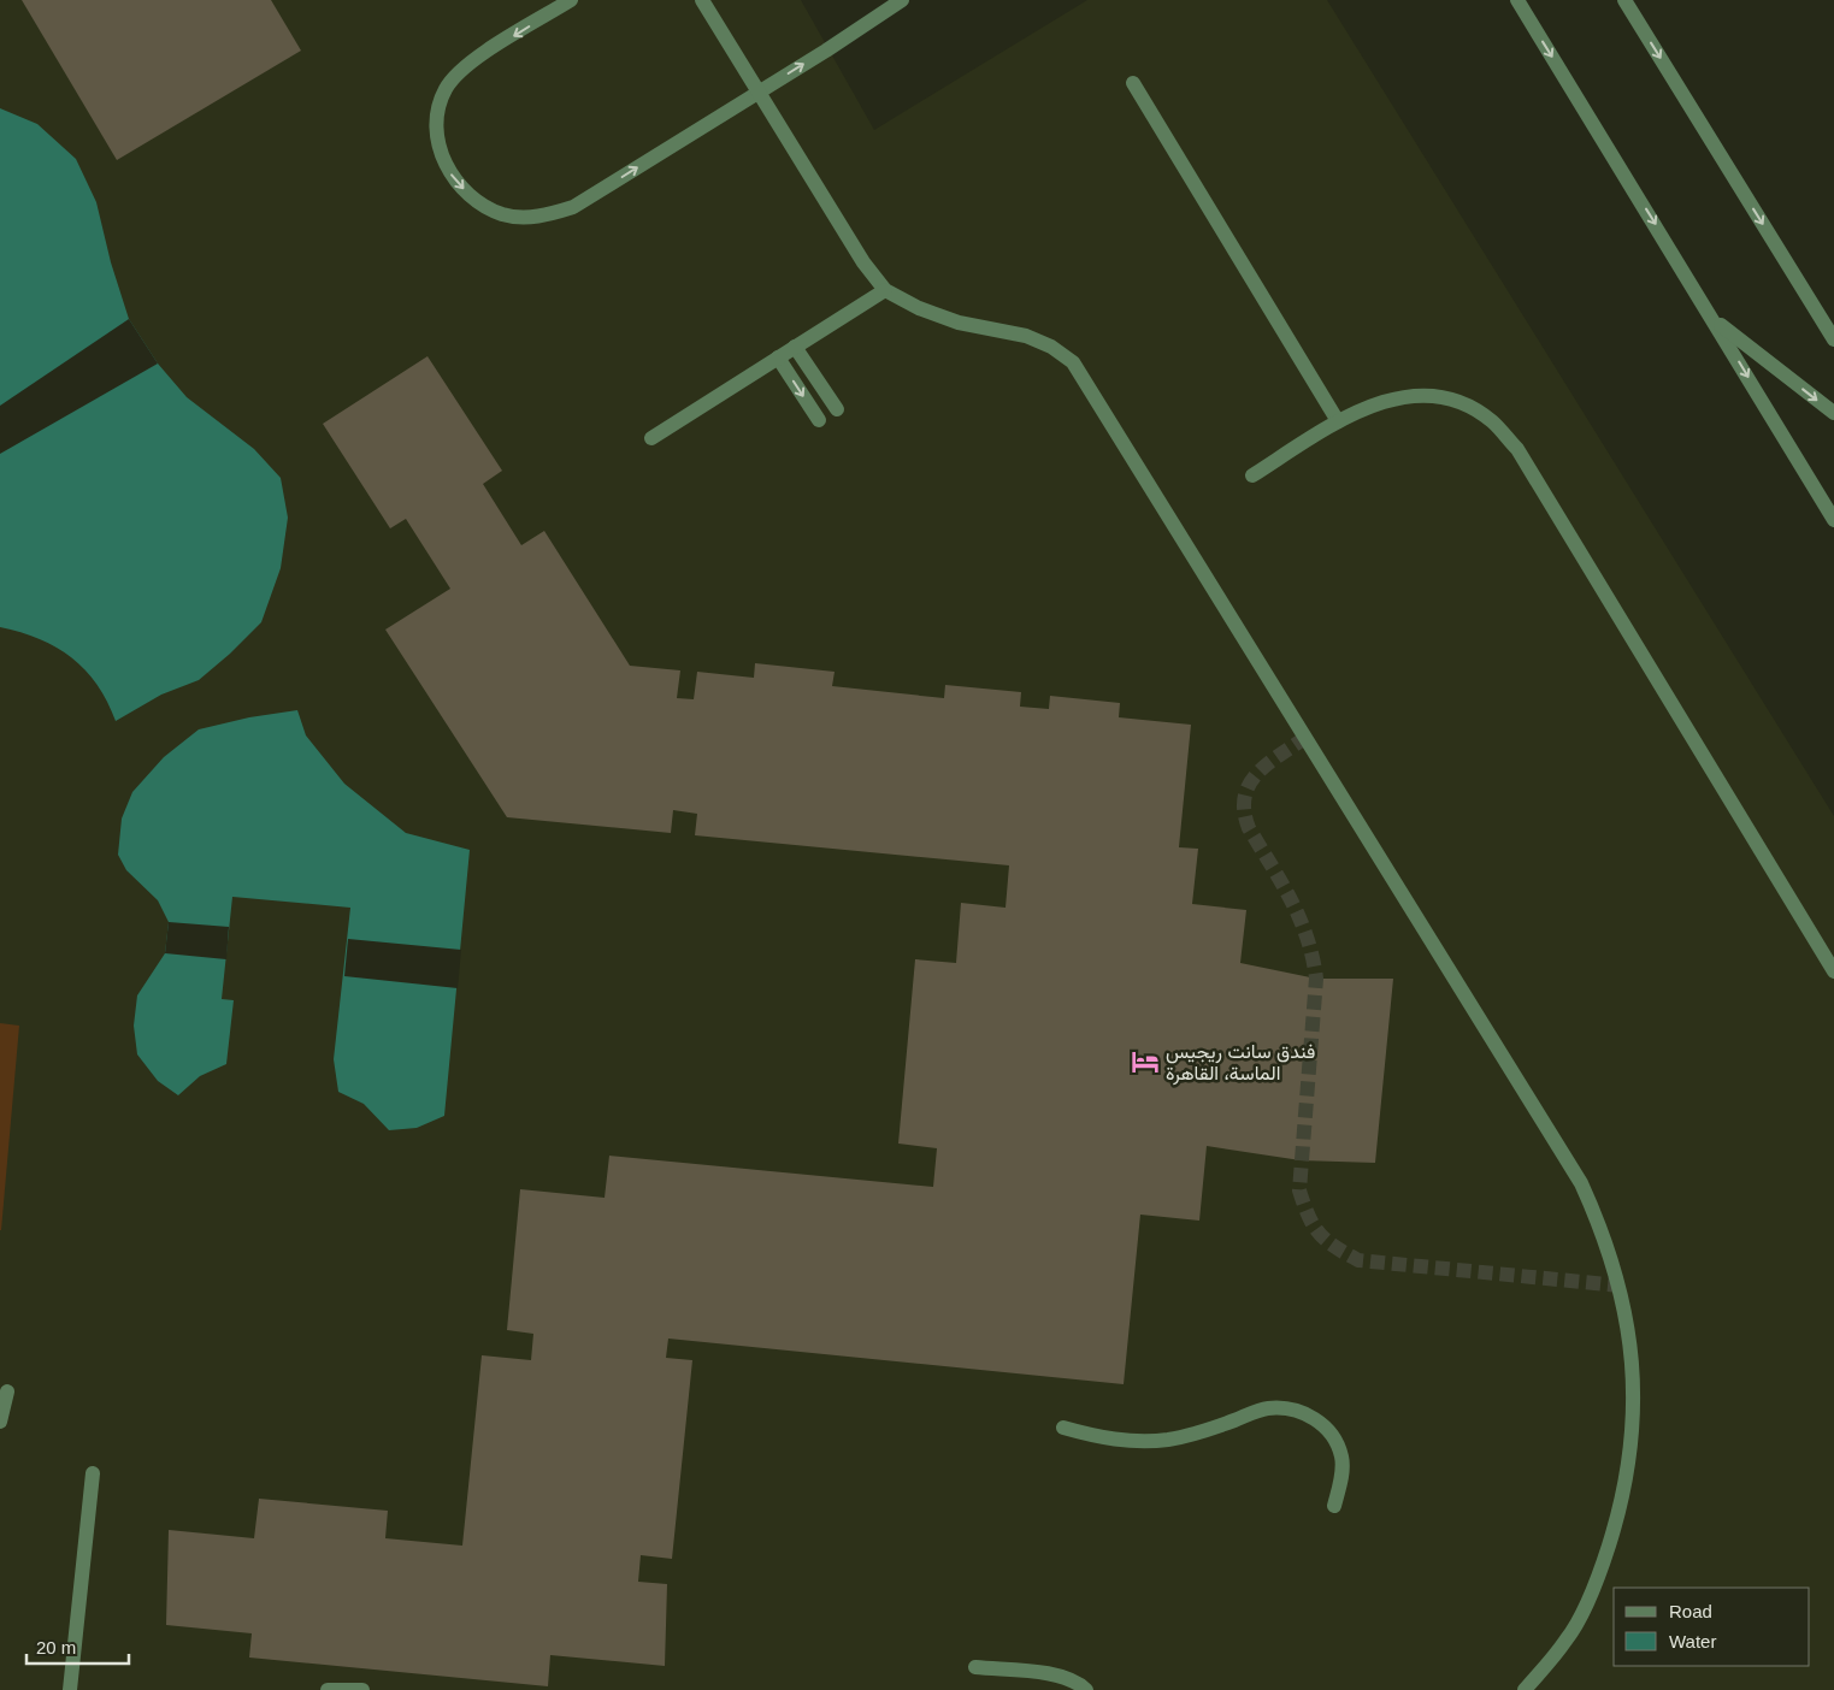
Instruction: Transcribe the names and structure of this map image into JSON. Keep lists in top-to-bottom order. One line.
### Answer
{"places":{"hotel":["فندق سانت ريجيس الماسة، القاهرة"]},"legend":["Road","Water"],"scale_bar":"20 m"}
